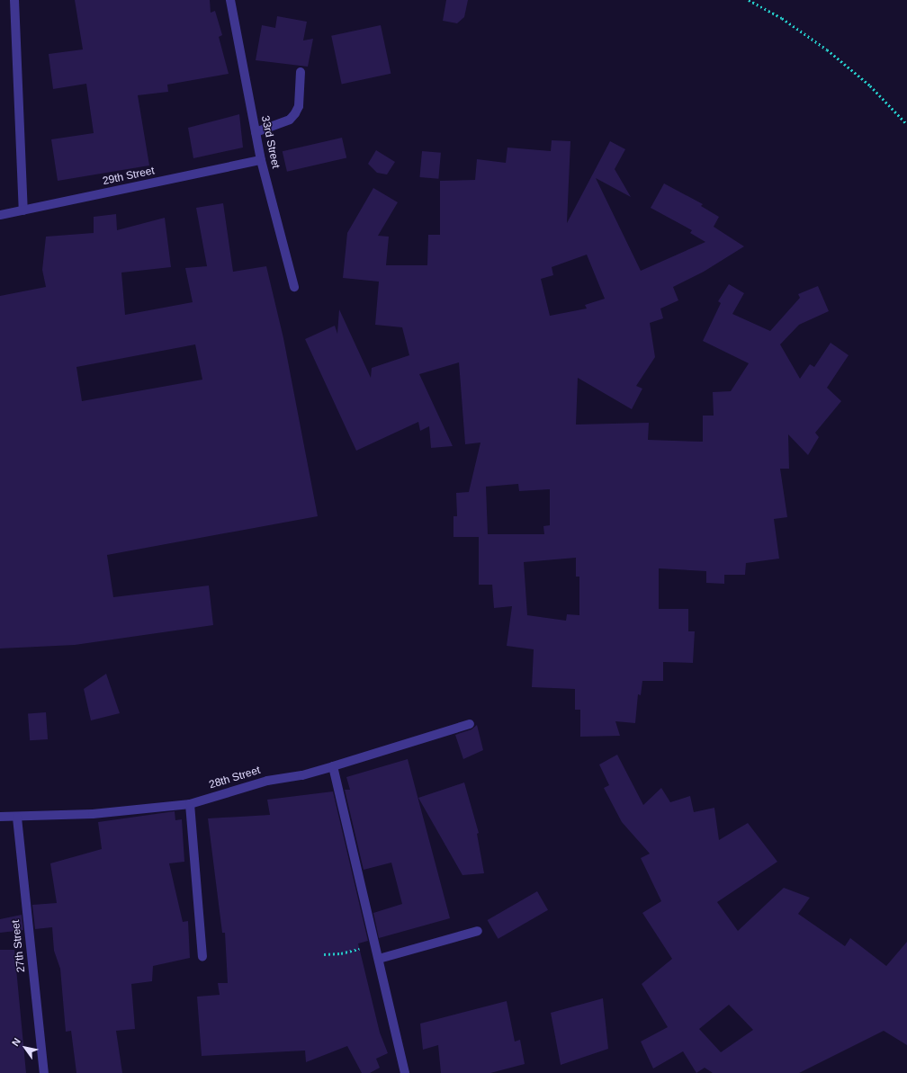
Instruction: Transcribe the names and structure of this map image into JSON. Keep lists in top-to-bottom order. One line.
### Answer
{"streets":{"street":["33rd Street","29th Street","28th Street","27th Street"]},"crossings":[["33rd Street","29th Street"],["28th Street","27th Street"]],"north":"top left"}
